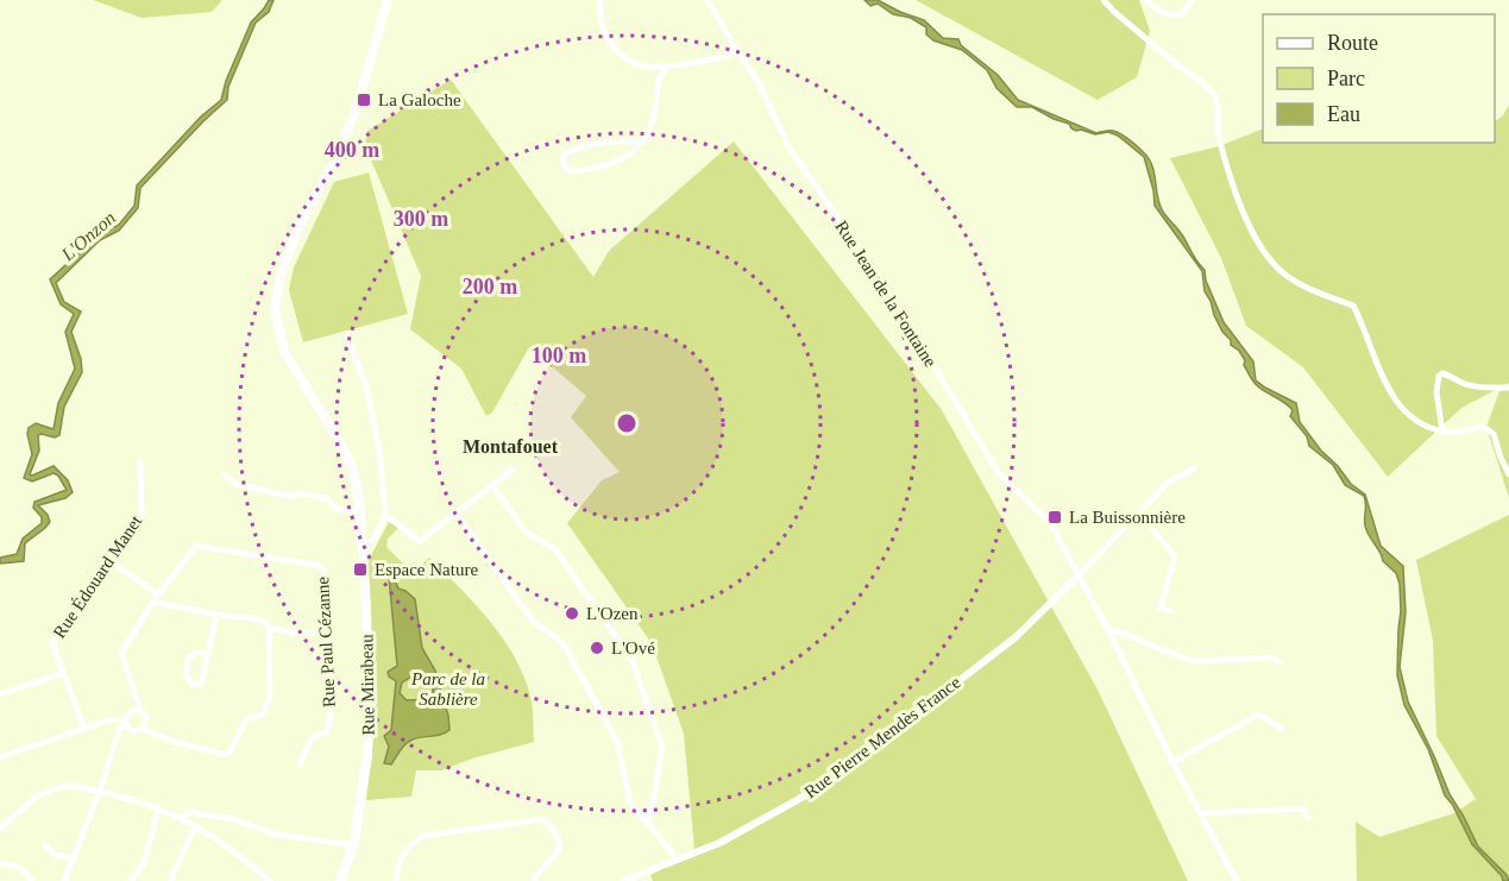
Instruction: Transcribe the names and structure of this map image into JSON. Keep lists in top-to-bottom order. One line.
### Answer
{"streets":{"main road":["Rue Mirabeau"],"street":["Rue Jean de la Fontaine","Rue Édouard Manet","Rue Paul Cézanne","Rue Pierre Mendès France"]},"crossings":[["Rue Jean de la Fontaine","Rue Pierre Mendès France"]],"districts":["Montafouet"],"water":["L'Onzon"],"parks":["Parc de la Sablière"],"places":{"transit":["La Galoche","La Buissonnière","Espace Nature"],"other":["L'Ozen","L'Ové"]},"legend":["Route","Parc","Eau"],"rings":["400 m","300 m","200 m","100 m"]}
